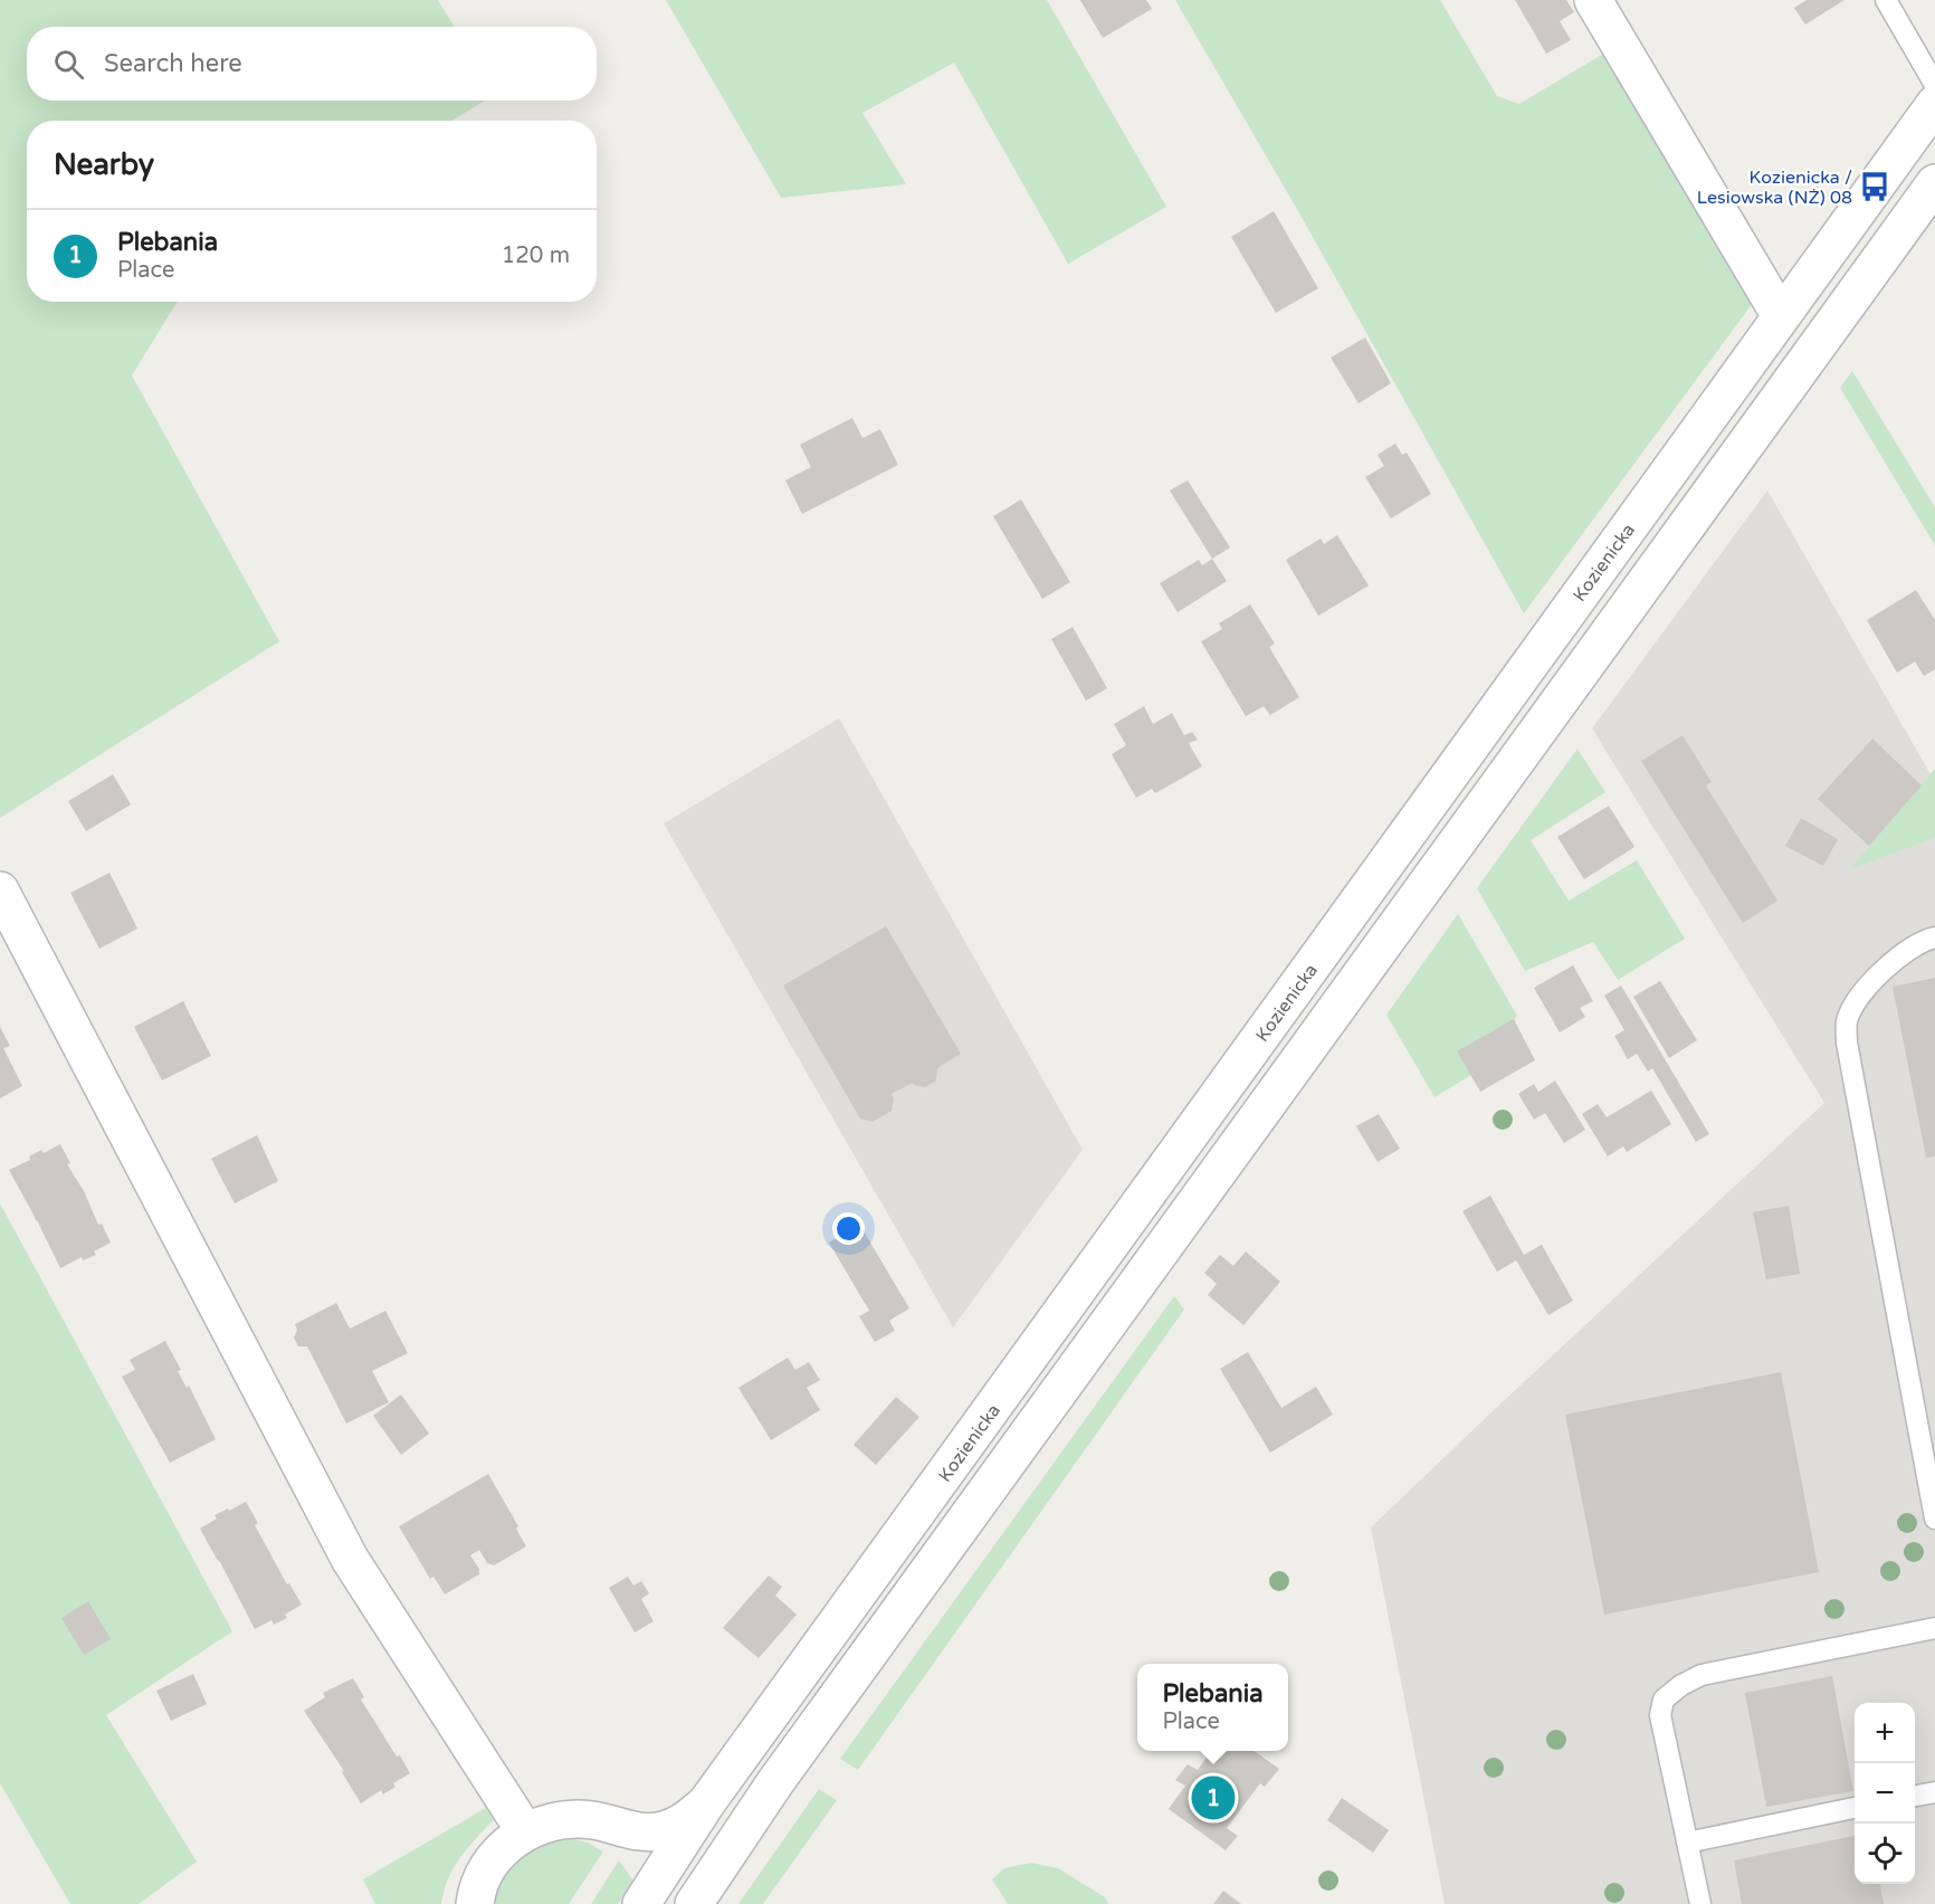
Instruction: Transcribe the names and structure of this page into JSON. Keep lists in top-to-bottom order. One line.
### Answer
{"streets":{"main road":["Kozienicka"]},"places":{"bus stop":["Kozienicka / Lesiowska (NŻ) 08"]},"page":{"search":"Search here","heading":"Nearby","list":[{"mark":"1","name":"Plebania","note":"Place","value":"120 m"}],"popup":["Plebania","Place"],"map_buttons":["+","−"],"pins":"1"}}
